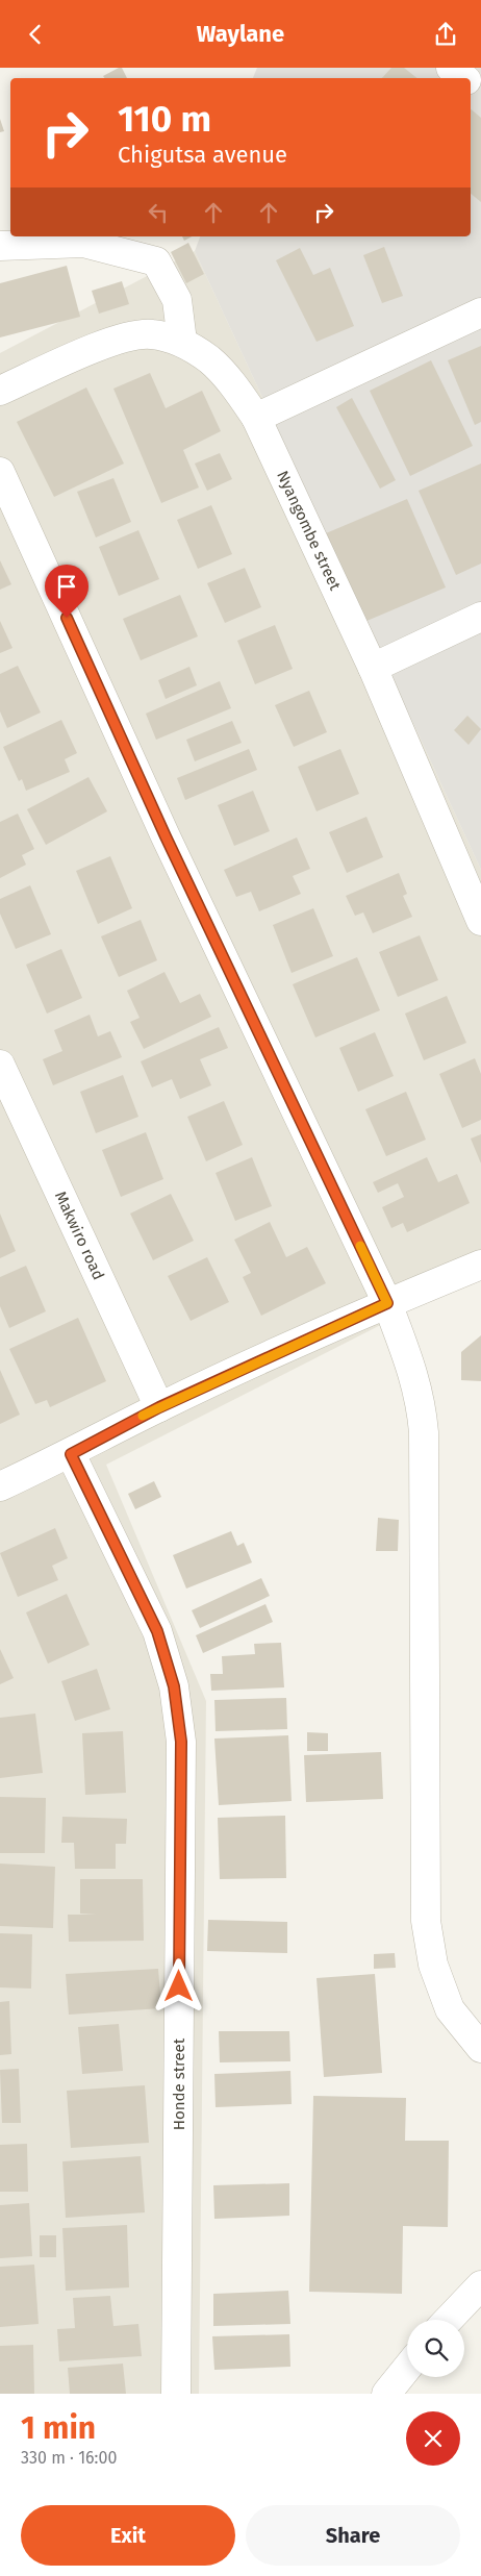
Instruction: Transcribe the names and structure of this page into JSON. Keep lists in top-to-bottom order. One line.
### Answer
{"streets":{"street":["Nyangombe street","Makwiro road","Honde street"]},"page":{"header":"Waylane","turn":["110 m","Chigutsa avenue"],"heading":["1 min","330 m · 16:00"],"buttons":["Exit","Share"]}}
